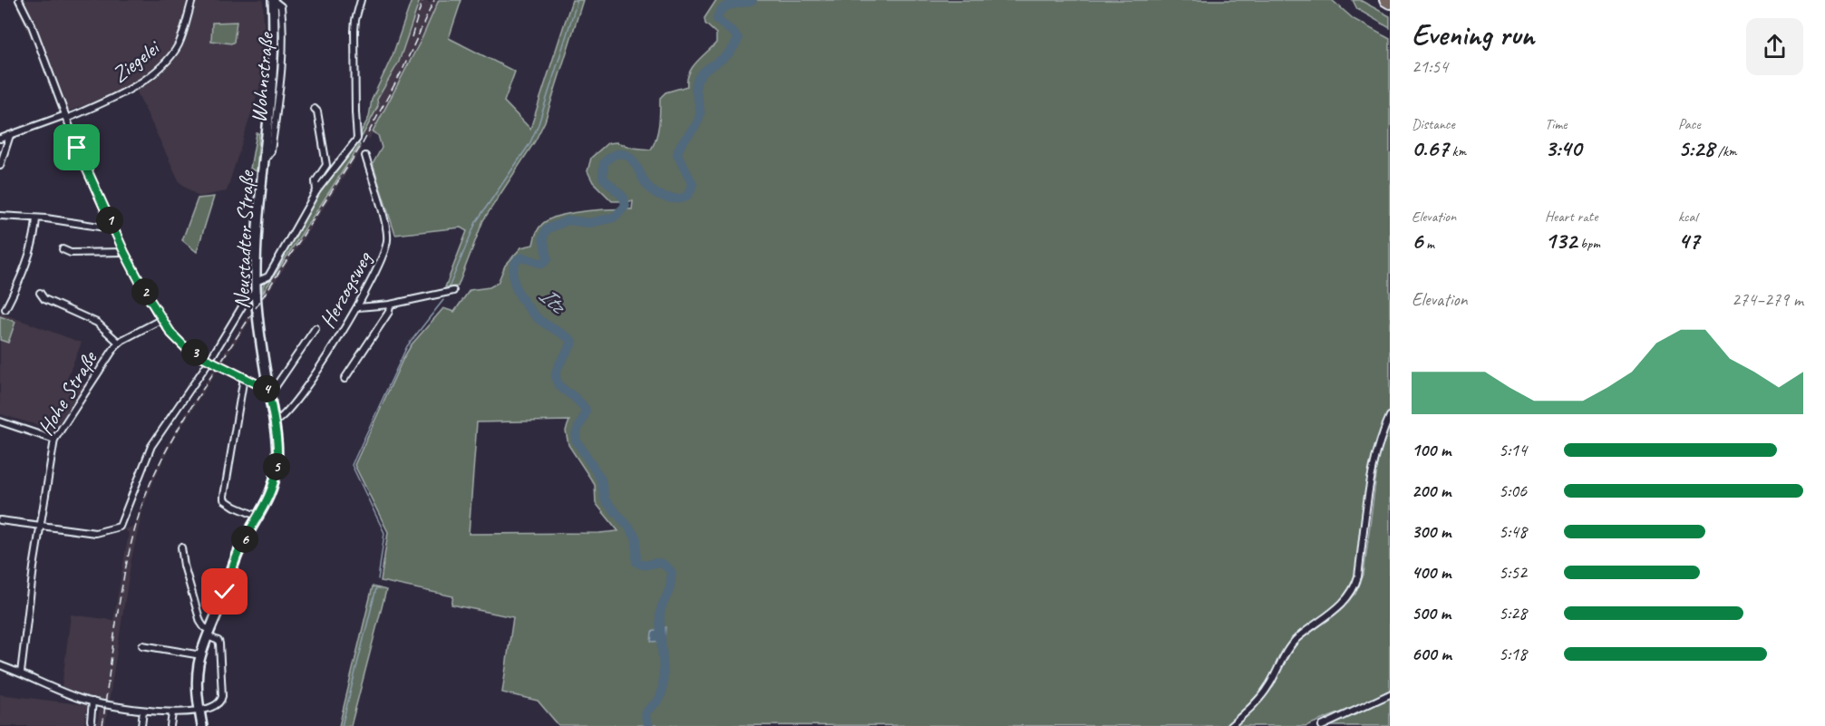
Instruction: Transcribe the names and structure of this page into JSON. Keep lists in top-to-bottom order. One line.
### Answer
{"streets":{"street":["Ziegelei","Neustadter Straße","Herzogsweg","Hohe Straße"]},"crossings":[["Neustadter Straße","Herzogsweg"]],"water":["Itz"],"page":{"heading":["Evening run","21:54"],"stats":[["Distance","0.67 km"],["Time","3:40"],["Pace","5:28 /km"],["Elevation","6 m"],["Heart rate","132 bpm"],["kcal","47"]],"pins":["1","2","3","4","5","6"],"chart":["Elevation","274–279 m"],"list":[{"name":"100 m","note":"5:14"},{"name":"200 m","note":"5:06"},{"name":"300 m","note":"5:48"},{"name":"400 m","note":"5:52"},{"name":"500 m","note":"5:28"},{"name":"600 m","note":"5:18"}]}}
